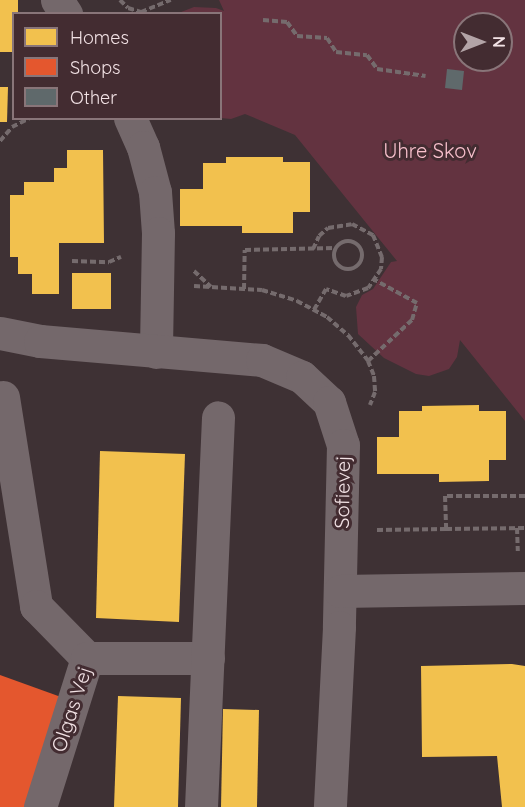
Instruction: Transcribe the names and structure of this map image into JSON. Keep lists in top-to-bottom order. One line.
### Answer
{"streets":{"street":["Sofievej","Olgas Vej"]},"parks":["Uhre Skov"],"legend":["Homes","Shops","Other"],"north":"right"}
